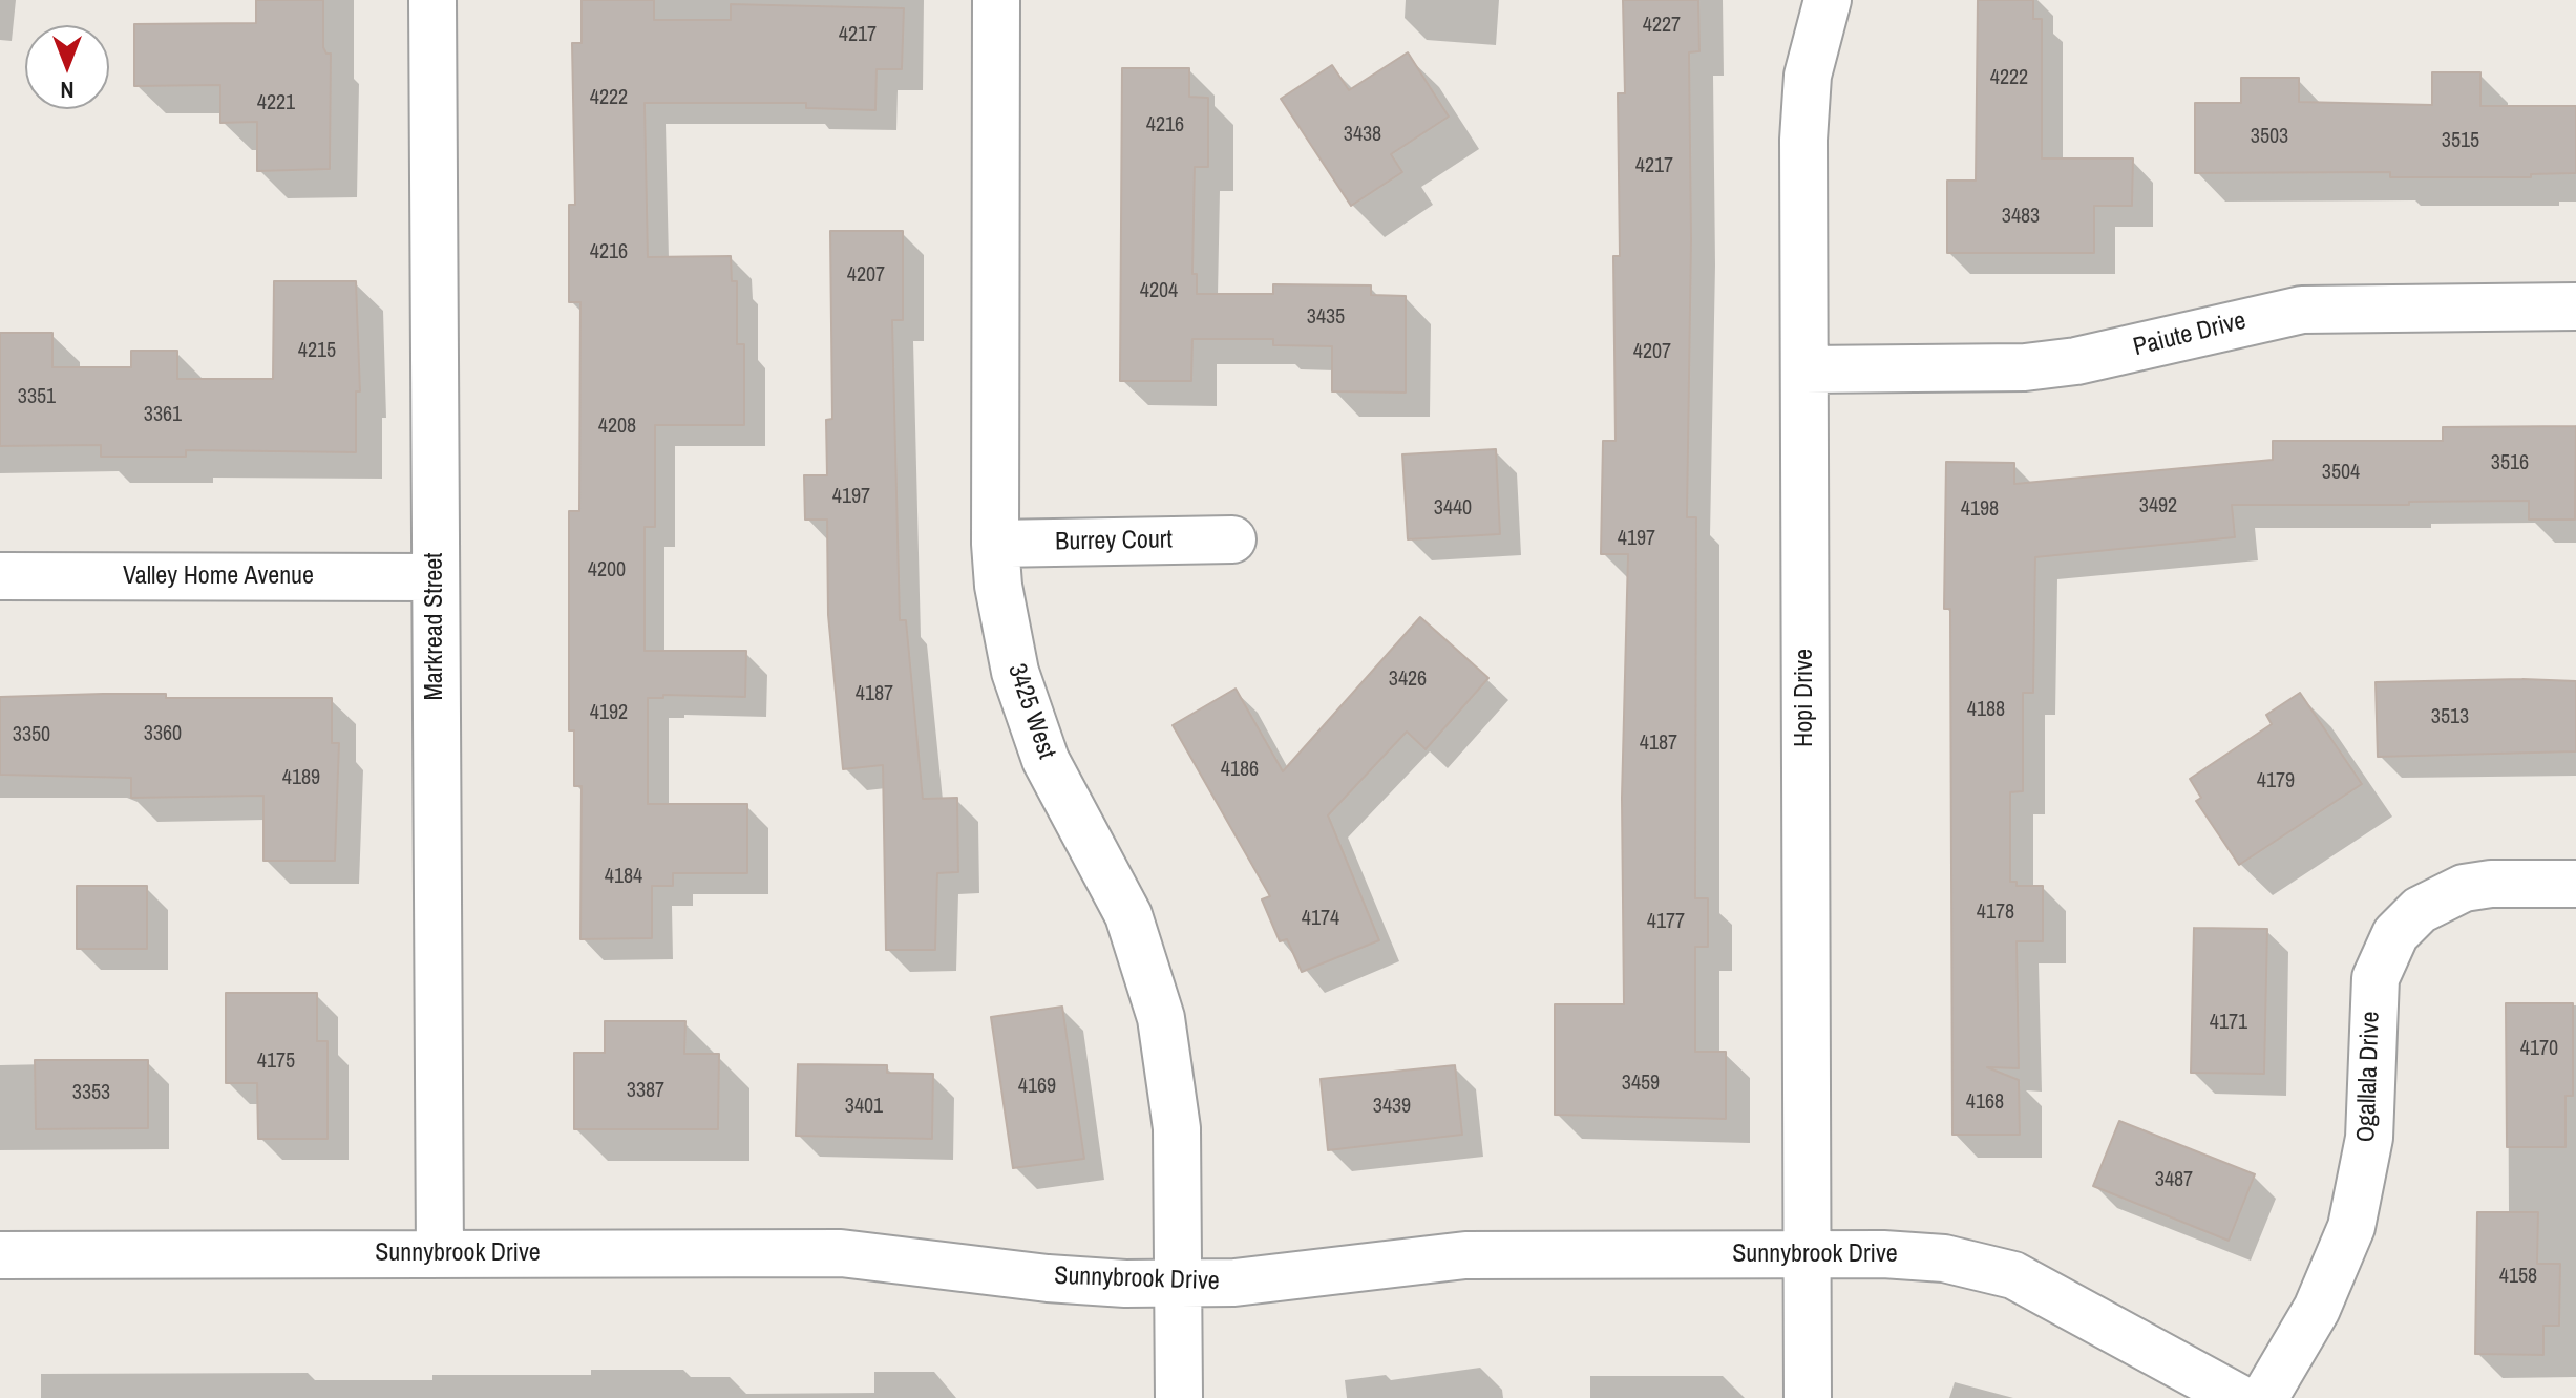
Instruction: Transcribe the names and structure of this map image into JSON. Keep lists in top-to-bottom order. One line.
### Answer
{"streets":{"street":["Paiute Drive","Burrey Court","Valley Home Avenue","Markread Street","Hopi Drive","3425 West","Ogallala Drive","Sunnybrook Drive"]},"crossings":[["Paiute Drive","Hopi Drive"],["Burrey Court","3425 West"],["Valley Home Avenue","Markread Street"],["Markread Street","Sunnybrook Drive"],["Hopi Drive","Sunnybrook Drive"],["3425 West","Sunnybrook Drive"]],"house_numbers":["4227","4217","4222","4222","4221","4216","3438","3503","3515","4217","3483","4216","4207","4204","3435","4215","4207","3351","3361","4208","3516","3504","4197","3492","3440","4198","4197","4200","3426","4187","4188","4192","3513","3360","3350","4187","4186","4189","4179","4184","4178","4174","4177","4171","4170","4175","3459","4169","3387","3353","4168","3401","3439","3487","4158"],"north":"bottom"}
